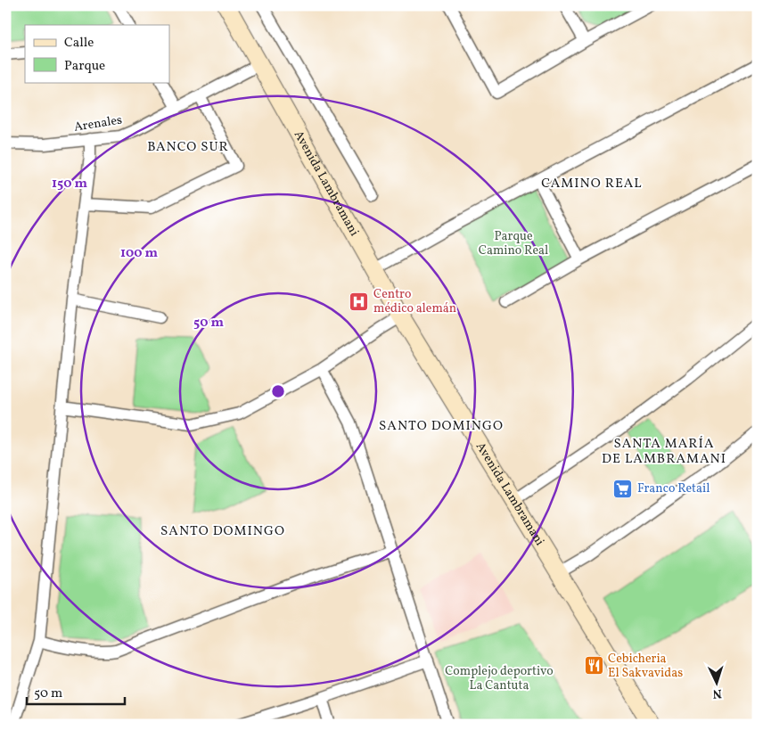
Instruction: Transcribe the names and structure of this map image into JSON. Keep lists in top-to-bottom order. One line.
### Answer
{"streets":{"main road":["Avenida Lambramani"],"street":["Arenales"]},"crossings":[["Arenales","Avenida Lambramani"]],"districts":["BANCO SUR","CAMINO REAL","SANTO DOMINGO","SANTA MARÍA DE LAMBRAMANI","SANTO DOMINGO"],"parks":["Parque Camino Real","Complejo deportivo La Cantuta"],"places":{"hospital":["Centro médico alemán"],"supermarket":["Franco Retail"],"restaurant":["Cebicheria El Sakvavidas"]},"legend":["Calle","Parque"],"scale_bar":"50 m","north":"bottom","rings":["150 m","100 m","50 m"]}
